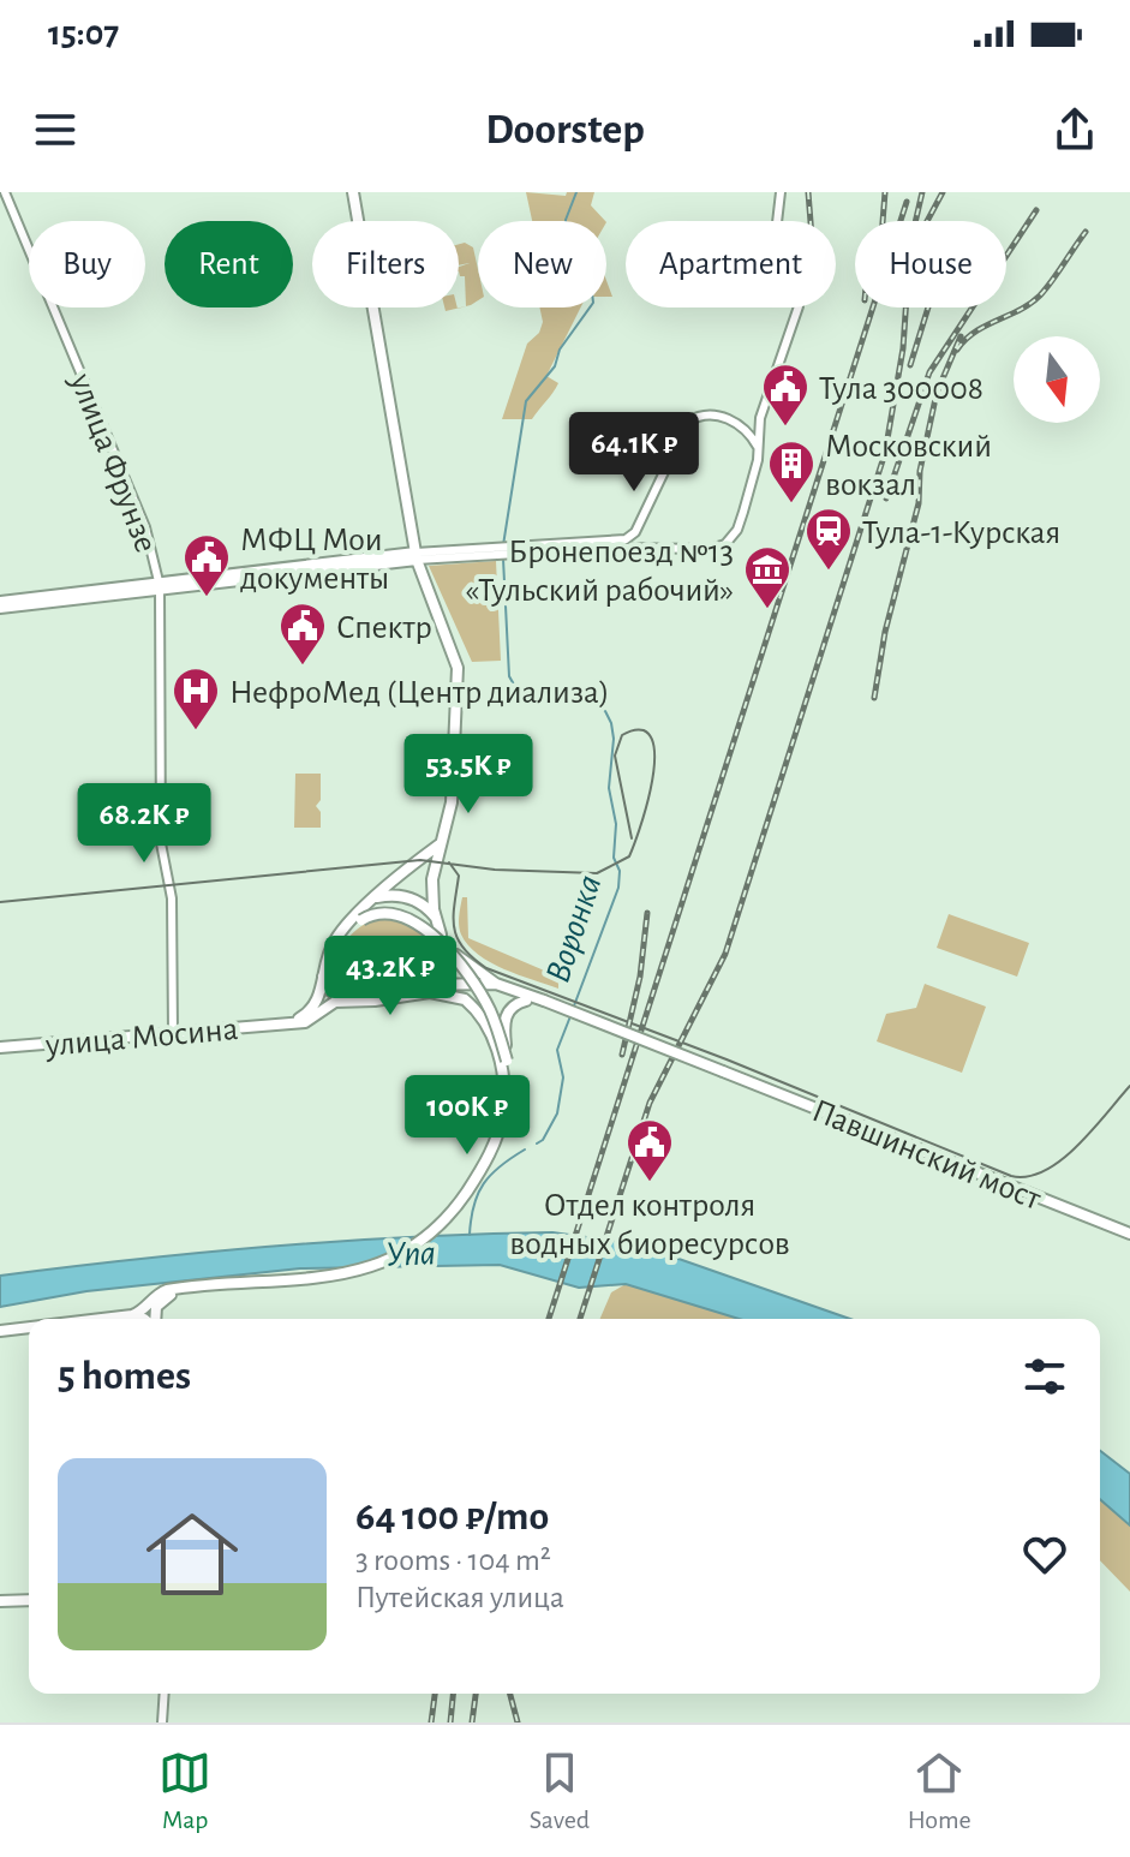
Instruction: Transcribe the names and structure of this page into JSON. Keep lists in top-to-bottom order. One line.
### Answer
{"streets":{"main road":["улица Мосина","Павшинский мост"],"street":["улица Фрунзе"]},"crossings":[["улица Фрунзе","улица Мосина"]],"water":["Воронка","Упа"],"places":{"public building":["Тула 300008","МФЦ Мои документы","Спектр","Отдел контроля водных биоресурсов"],"building":["Московский вокзал"],"station":["Тула-1-Курская"],"museum":["Бронепоезд №13 «Тульский рабочий»"],"hospital":["НефроМед (Центр диализа)"]},"north":"bottom","page":{"status":"15:07","header":"Doorstep","chip":["Buy","Rent","Filters","New","Apartment","House"],"price":["64.1K ₽","53.5K ₽","68.2K ₽","43.2K ₽","100K ₽"],"heading":"5 homes","list":[{"name":"64 100 ₽/mo","note":"3 rooms · 104 m² · Путейская улица"}],"tabs":["Map","Saved","Home"]}}
